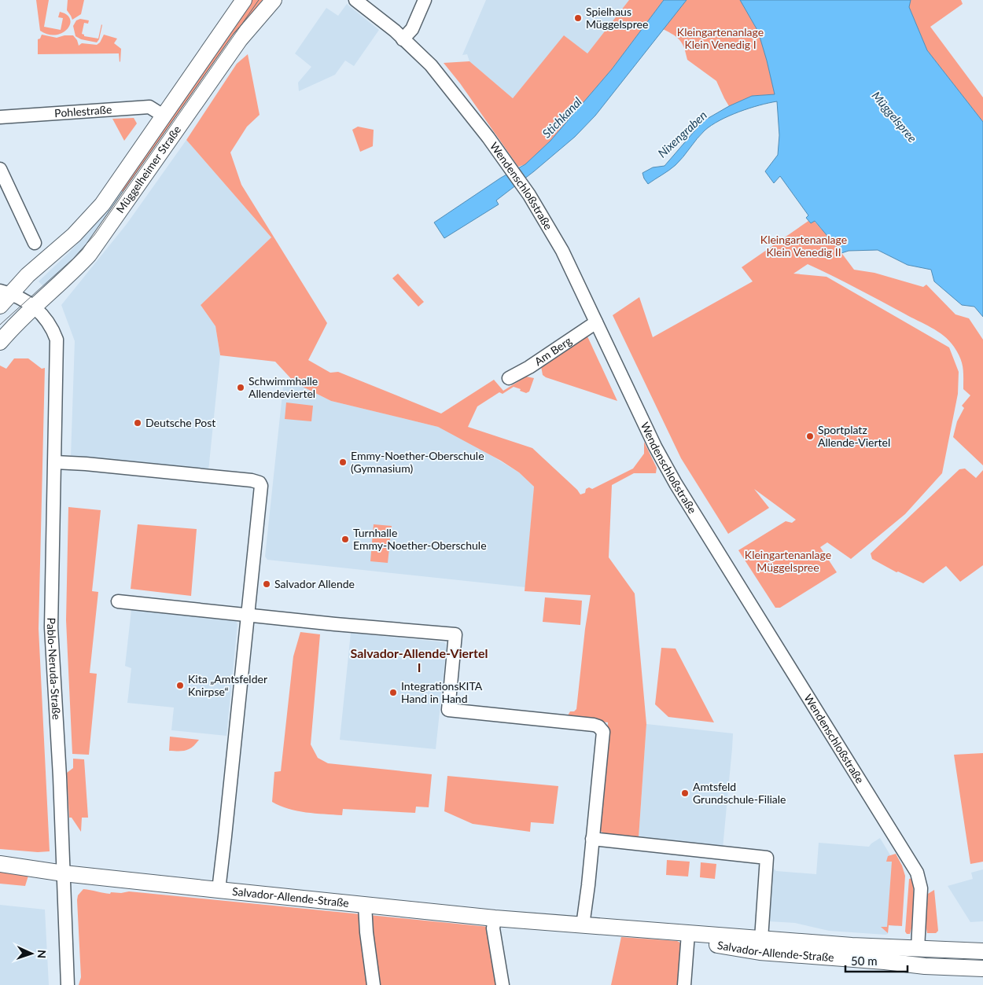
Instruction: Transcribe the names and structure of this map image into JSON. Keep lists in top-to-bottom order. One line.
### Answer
{"streets":{"main road":["Müggelheimer Straße","Wendenschloßstraße","Salvador-Allende-Straße"],"street":["Pohlestraße","Am Berg","Pablo-Neruda-Straße"]},"crossings":[["Pohlestraße","Müggelheimer Straße"],["Müggelheimer Straße","Pablo-Neruda-Straße"],["Wendenschloßstraße","Am Berg"],["Wendenschloßstraße","Salvador-Allende-Straße"],["Pablo-Neruda-Straße","Salvador-Allende-Straße"]],"districts":["Salvador-Allende-Viertel I"],"water":["Müggelspree","Stichkanal","Nixengraben"],"parks":["Kleingartenanlage Klein Venedig I","Kleingartenanlage Klein Venedig II","Kleingartenanlage Müggelspree"],"places":["Spielhaus Müggelspree","Schwimmhalle Allendeviertel","Deutsche Post","Sportplatz Allende-Viertel","Emmy-Noether-Oberschule (Gymnasium)","Turnhalle Emmy-Noether-Oberschule","Salvador Allende","Kita „Amtsfelder Knirpse“","IntegrationsKITA Hand in Hand","Amtsfeld Grundschule-Filiale"],"scale_bar":"50 m","north":"right"}
